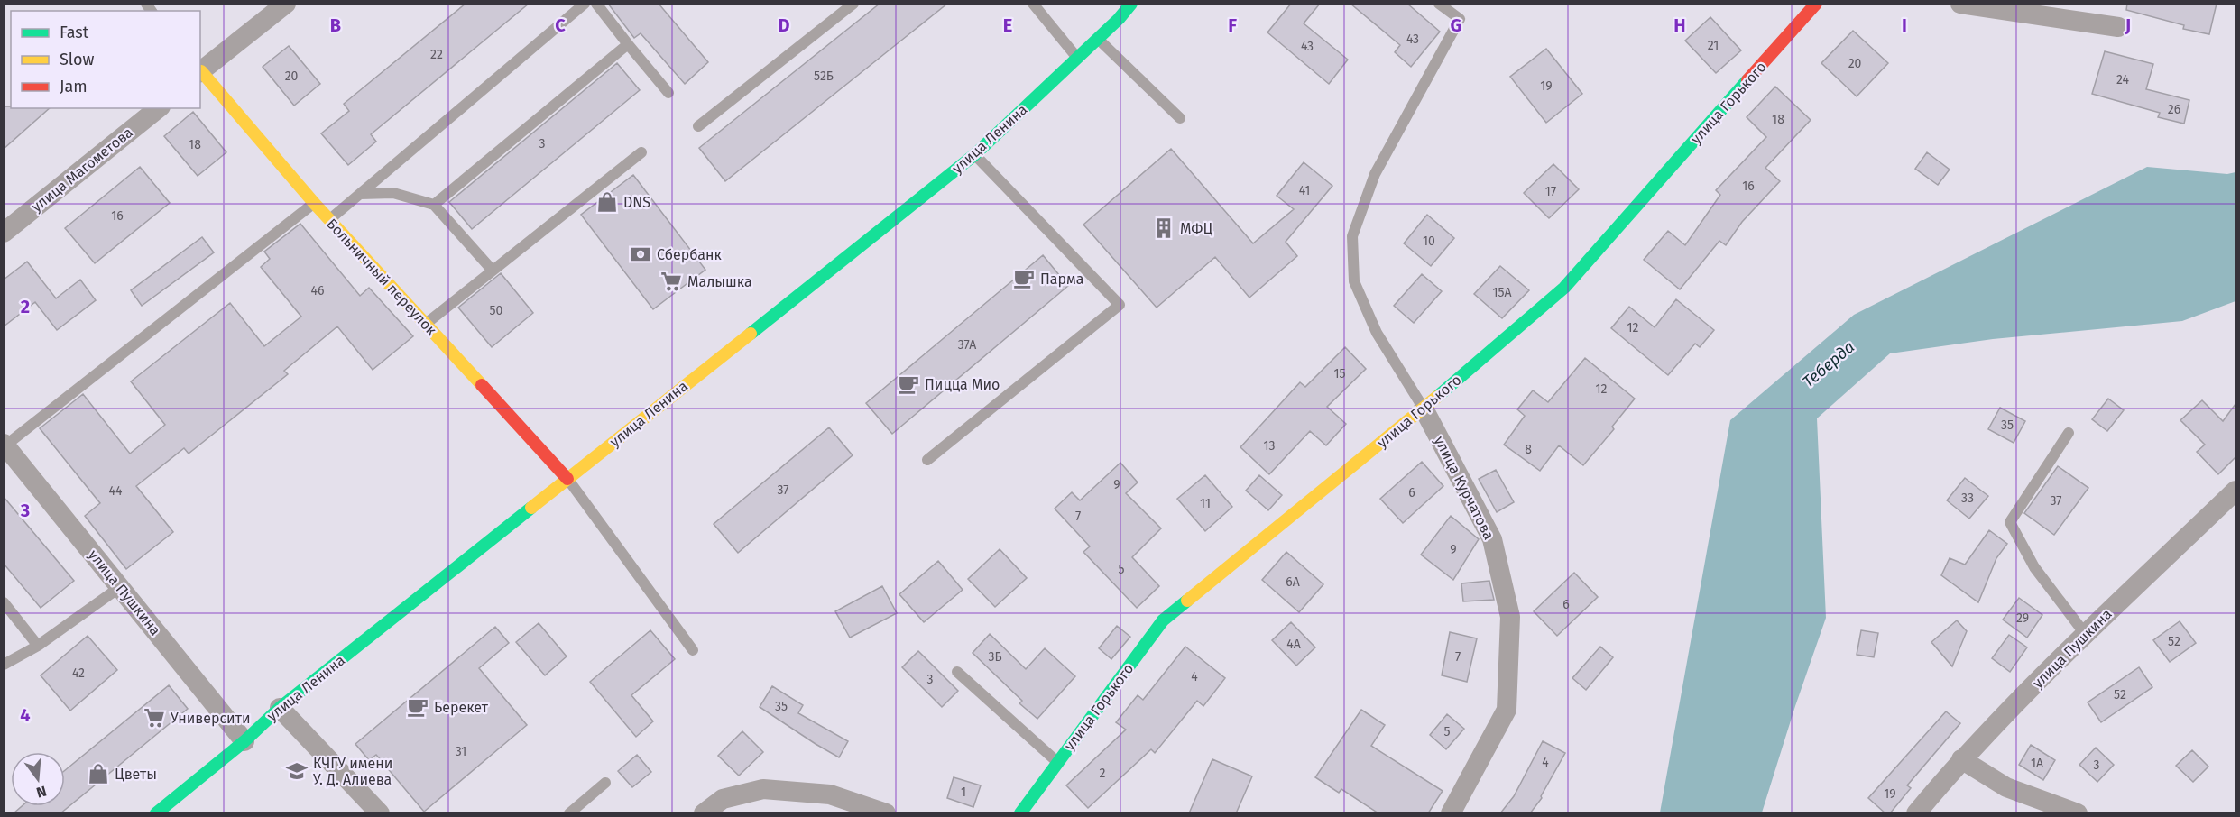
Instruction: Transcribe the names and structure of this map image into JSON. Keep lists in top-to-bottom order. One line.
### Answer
{"streets":{"street":["улица Горького","улица Ленина","улица Магометова","Больничный переулок","улица Курчатова","улица Пушкина"]},"crossings":[["улица Горького","улица Курчатова"],["улица Ленина","Больничный переулок"],["улица Ленина","улица Пушкина"]],"water":["Теберда"],"places":{"shop":["DNS","Цветы"],"building":["МФЦ"],"bank":["Сбербанк"],"cafe":["Парма","Пицца Мио","Берекет"],"supermarket":["Малышка","Университи"],"school or university":["КЧГУ имени У. Д. Алиева"]},"house_numbers":["43","21","43","22","20","20","52Б","24","19","26","18","3","18","16","41","17","16","10","46","15А","50","12","37А","15","12","35","13","8","9","37","44","6","33","37","11","7","9","5","6А","6","29","52","4А","3Б","7","42","4","3","52","35","5","31","4","1А","3","2","1","19"],"legend":["Fast","Slow","Jam"],"north":"bottom","grid":{"columns":["B","C","D","E","F","G","H","I","J"],"rows":["2","3","4"]}}
